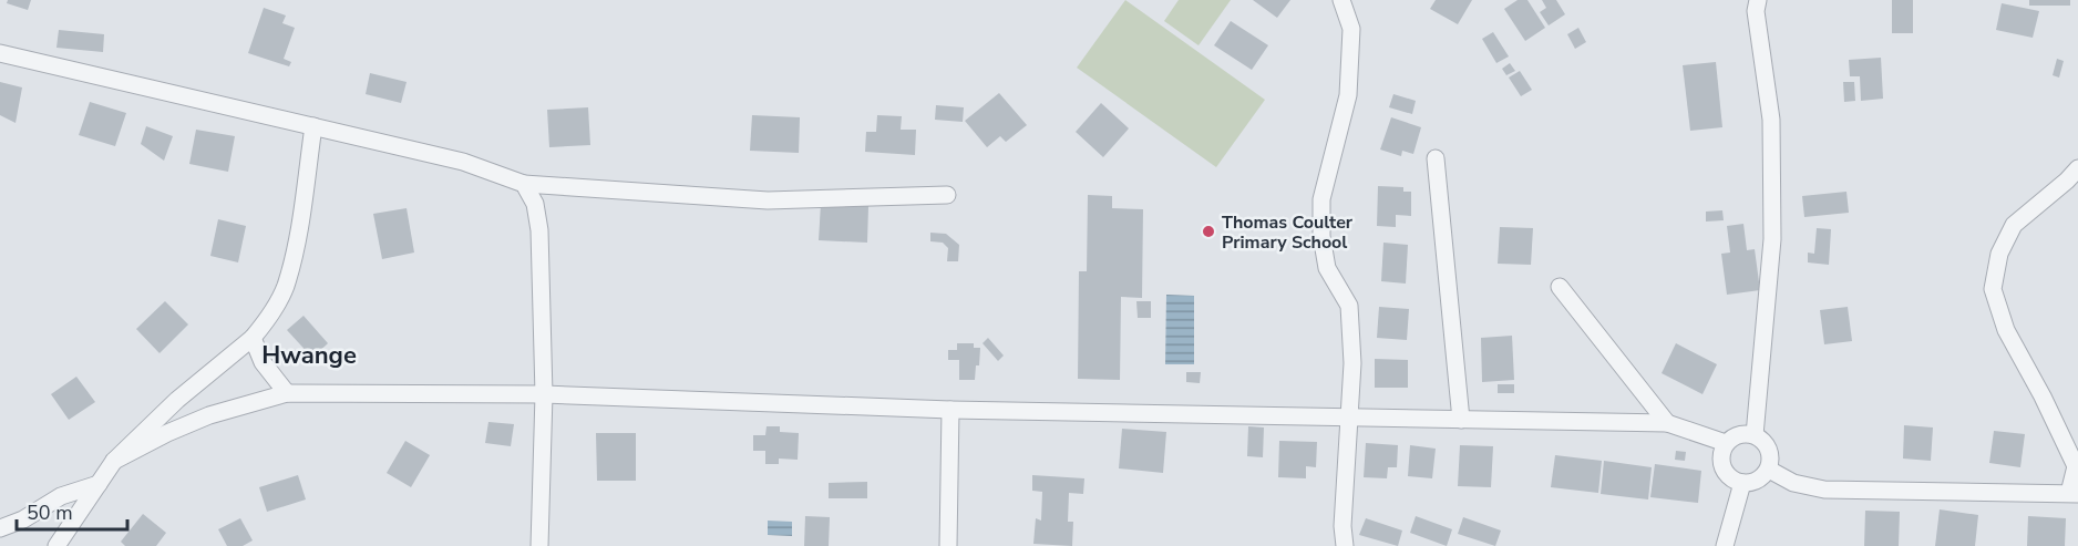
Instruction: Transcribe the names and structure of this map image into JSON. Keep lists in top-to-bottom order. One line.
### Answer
{"districts":["Hwange"],"places":["Thomas Coulter Primary School"],"scale_bar":"50 m"}
